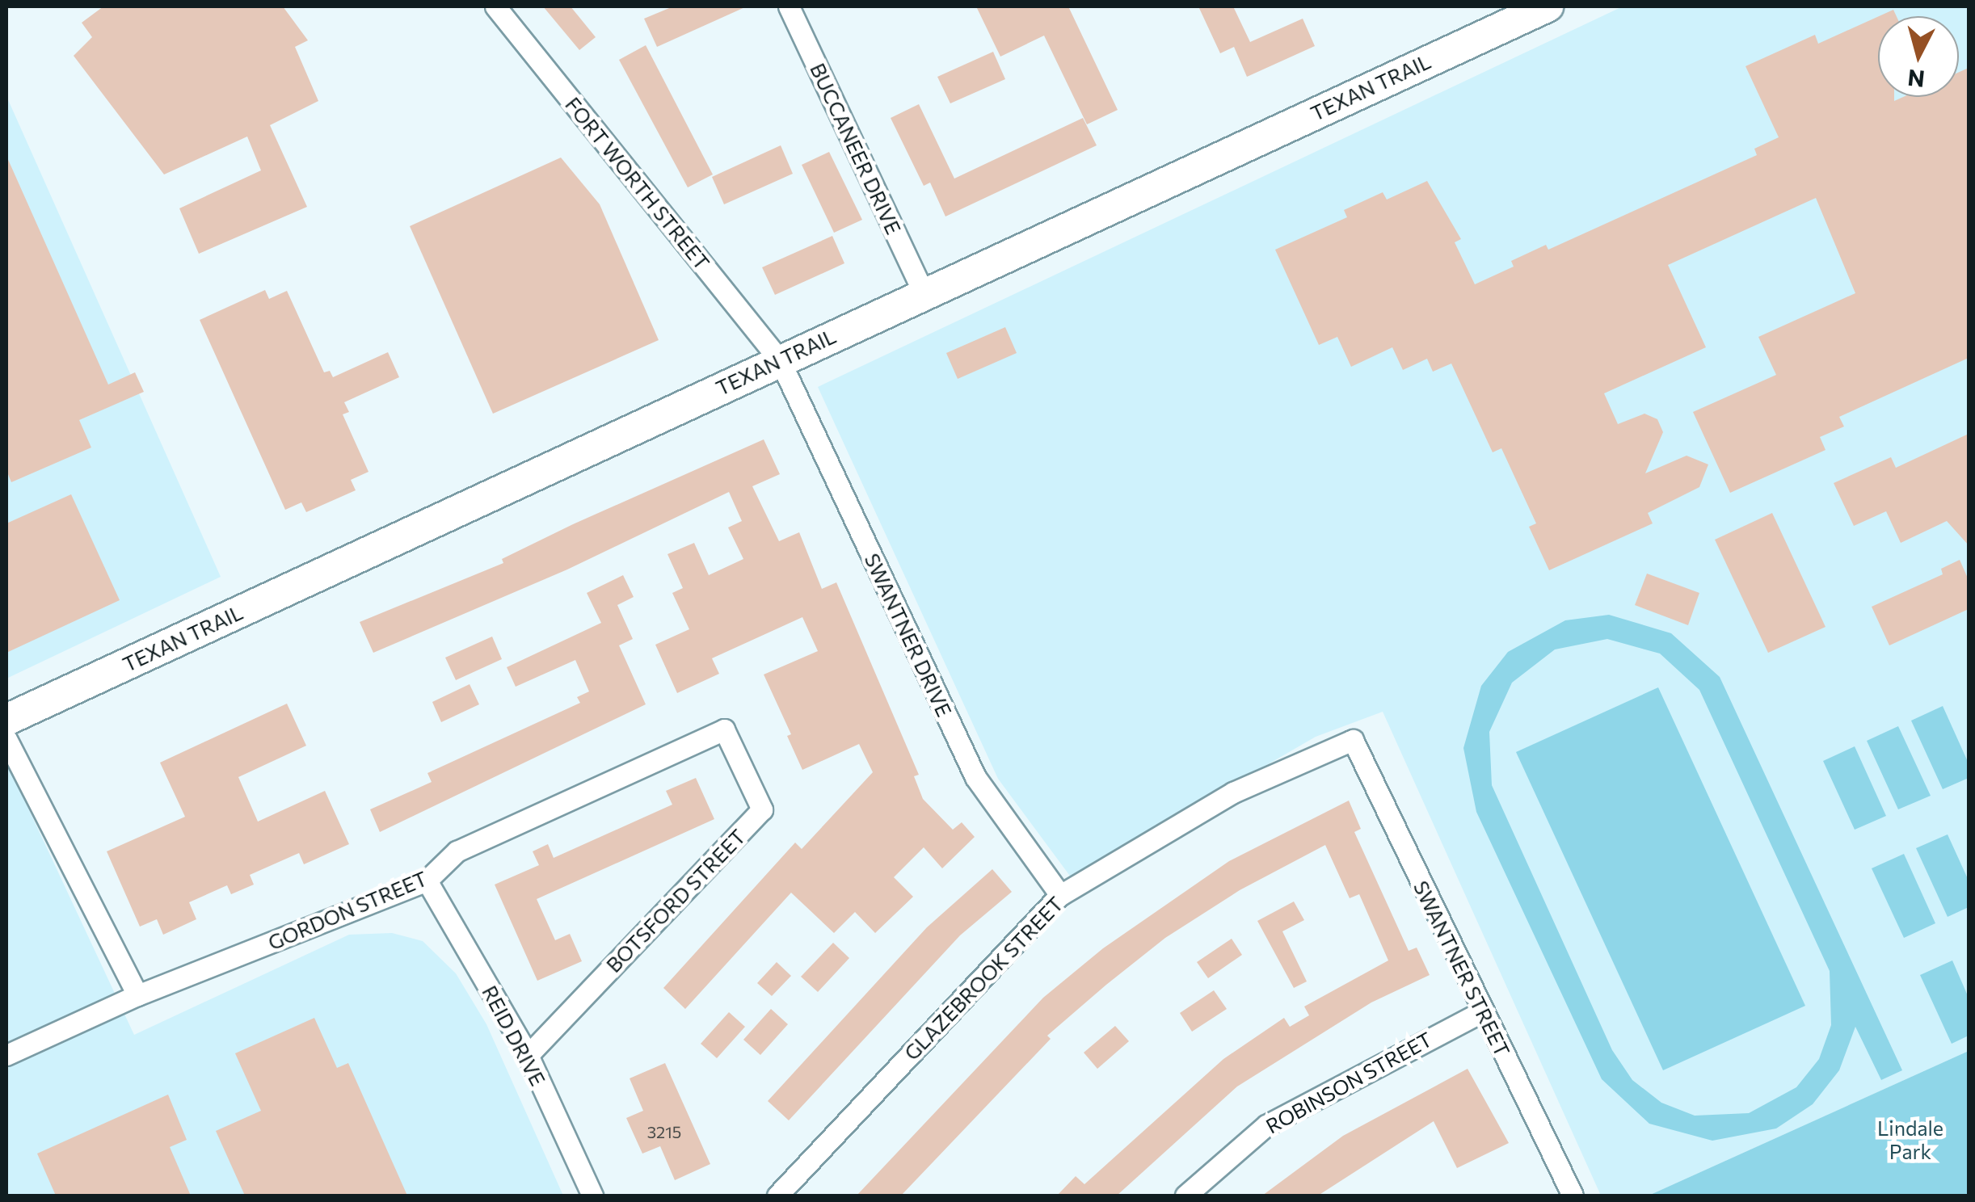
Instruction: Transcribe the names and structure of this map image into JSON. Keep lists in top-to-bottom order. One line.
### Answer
{"streets":{"street":["TEXAN TRAIL","BUCCANEER DRIVE","FORT WORTH STREET","SWANTNER DRIVE","BOTSFORD STREET","GORDON STREET","SWANTNER STREET","GLAZEBROOK STREET","REID DRIVE","ROBINSON STREET"]},"crossings":[["TEXAN TRAIL","BUCCANEER DRIVE"],["TEXAN TRAIL","FORT WORTH STREET"],["TEXAN TRAIL","SWANTNER DRIVE"],["FORT WORTH STREET","SWANTNER DRIVE"],["SWANTNER DRIVE","GLAZEBROOK STREET"],["BOTSFORD STREET","GORDON STREET"],["BOTSFORD STREET","REID DRIVE"],["GORDON STREET","REID DRIVE"],["SWANTNER STREET","GLAZEBROOK STREET"],["SWANTNER STREET","ROBINSON STREET"]],"parks":["Lindale Park"],"house_numbers":["3215"],"north":"bottom"}
